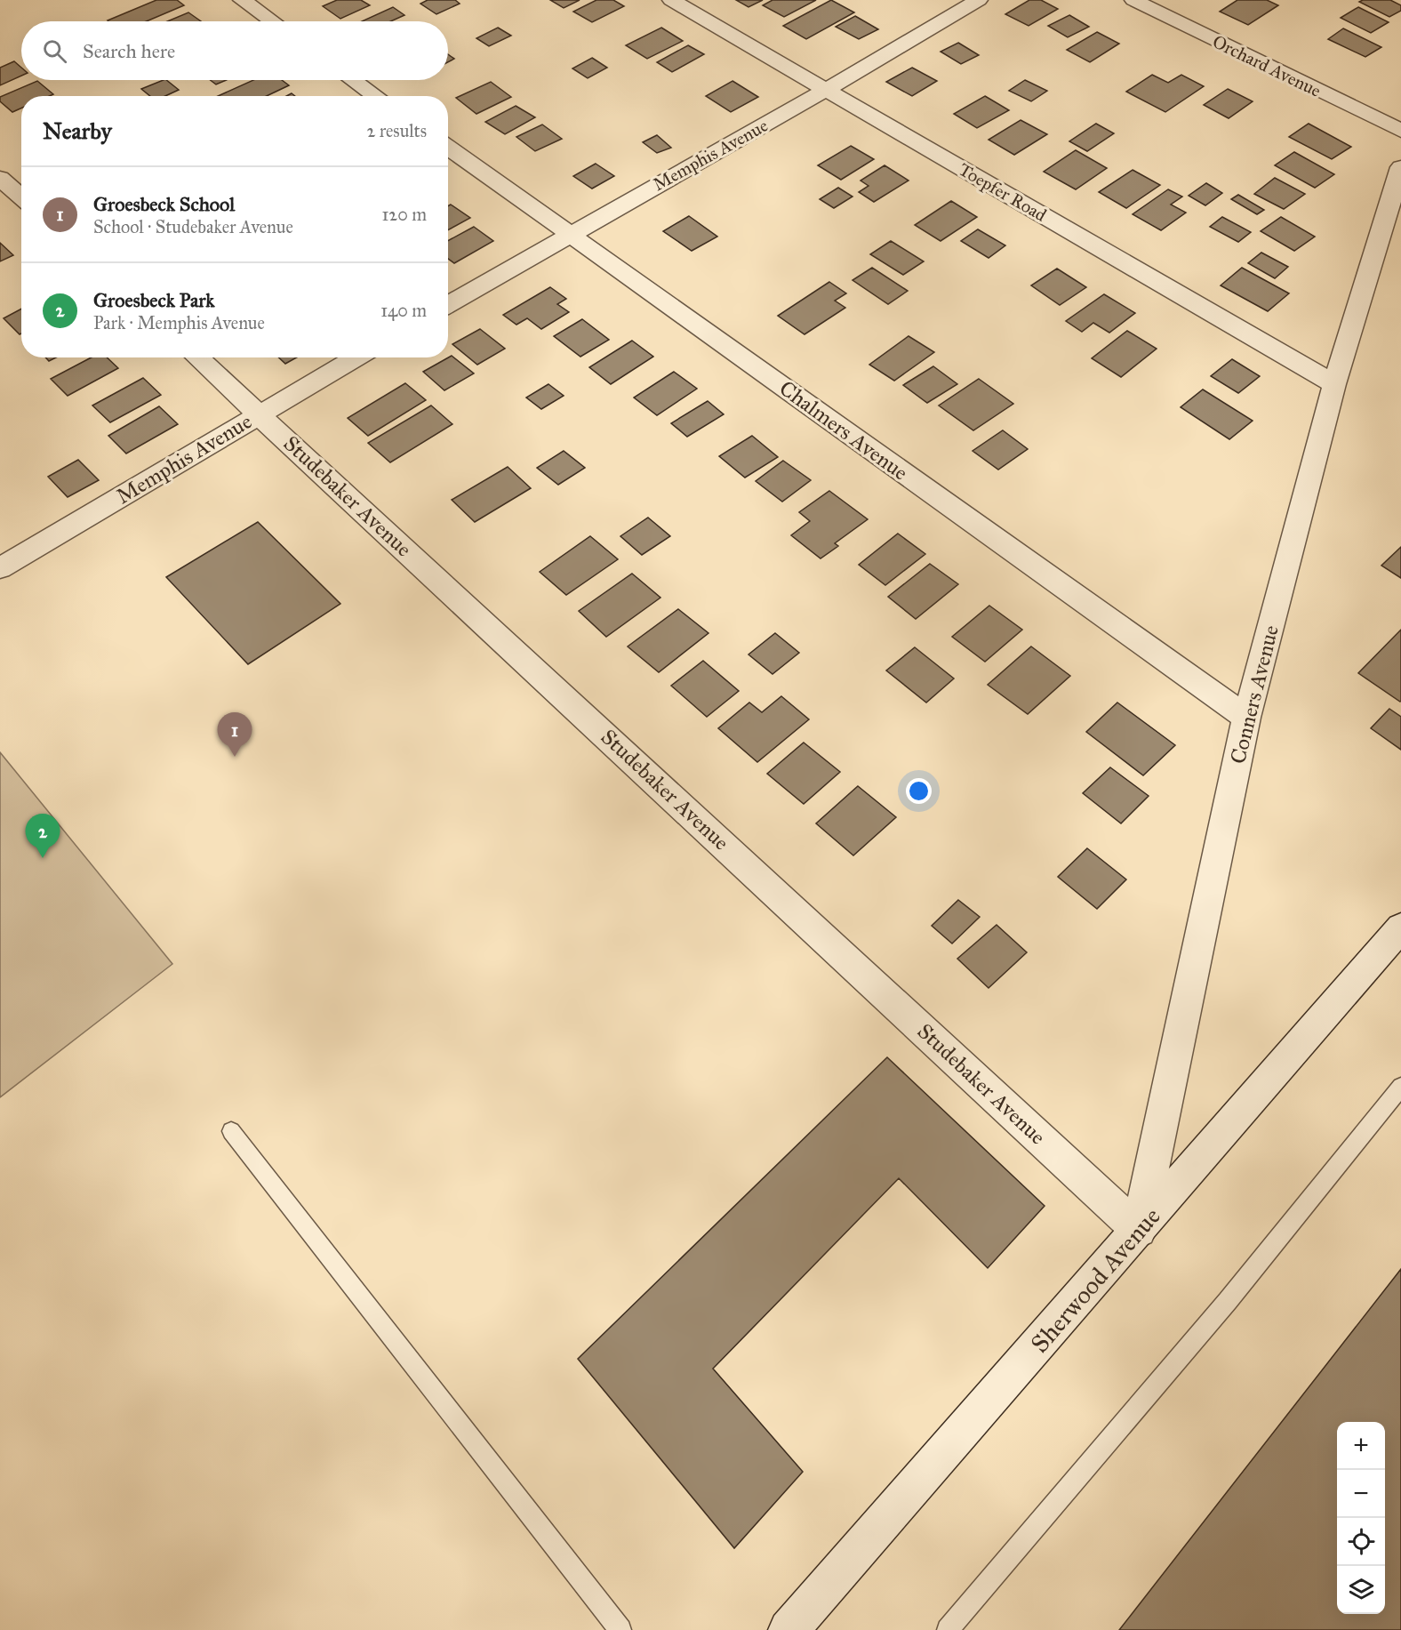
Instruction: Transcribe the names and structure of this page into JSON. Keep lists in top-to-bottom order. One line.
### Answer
{"streets":{"street":["Orchard Avenue","Memphis Avenue","Toepfer Road","Chalmers Avenue","Studebaker Avenue","Conners Avenue","Sherwood Avenue"]},"crossings":[["Memphis Avenue","Toepfer Road"],["Memphis Avenue","Chalmers Avenue"],["Memphis Avenue","Studebaker Avenue"],["Toepfer Road","Conners Avenue"],["Chalmers Avenue","Conners Avenue"],["Studebaker Avenue","Conners Avenue"],["Studebaker Avenue","Sherwood Avenue"],["Conners Avenue","Sherwood Avenue"]],"page":{"search":"Search here","heading":["Nearby","2 results"],"list":[{"mark":"1","name":"Groesbeck School","note":"School · Studebaker Avenue","value":"120 m"},{"mark":"2","name":"Groesbeck Park","note":"Park · Memphis Avenue","value":"140 m"}],"pins":["1","2"],"map_buttons":["+","−"]}}
